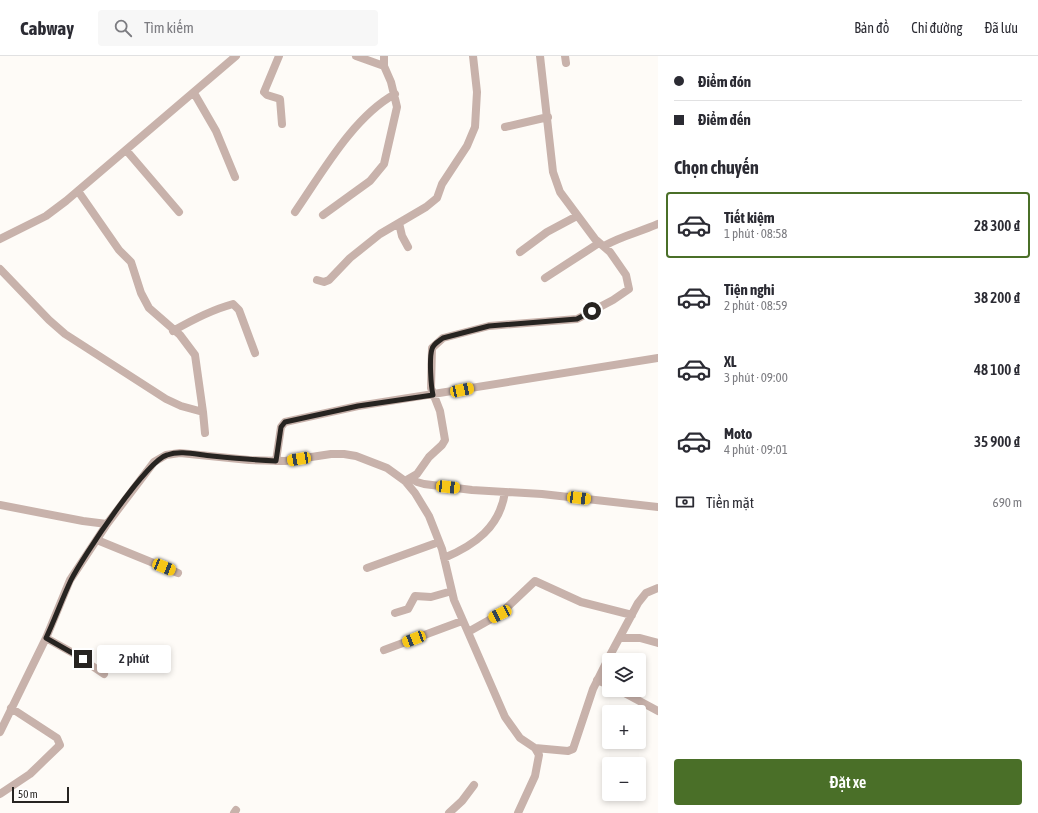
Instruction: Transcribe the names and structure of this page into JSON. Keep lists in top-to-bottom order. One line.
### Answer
{"scale_bar":"50 m","page":{"header":"Cabway","search":"Tìm kiếm","nav":["Bản đồ","Chỉ đường","Đã lưu"],"banner":["Điểm đón","Điểm đến"],"heading":"Chọn chuyến","list":[{"name":"Tiết kiệm","note":"1 phút · 08:58","value":"28 300 ₫"},{"name":"Tiện nghi","note":"2 phút · 08:59","value":"38 200 ₫"},{"name":"XL","note":"3 phút · 09:00","value":"48 100 ₫"},{"name":"Moto","note":"4 phút · 09:01","value":"35 900 ₫"}],"pay":["Tiền mặt","690 m"],"bubble":"2 phút","map_buttons":["+","−"],"buttons":"Đặt xe","scale":"50 m"}}
